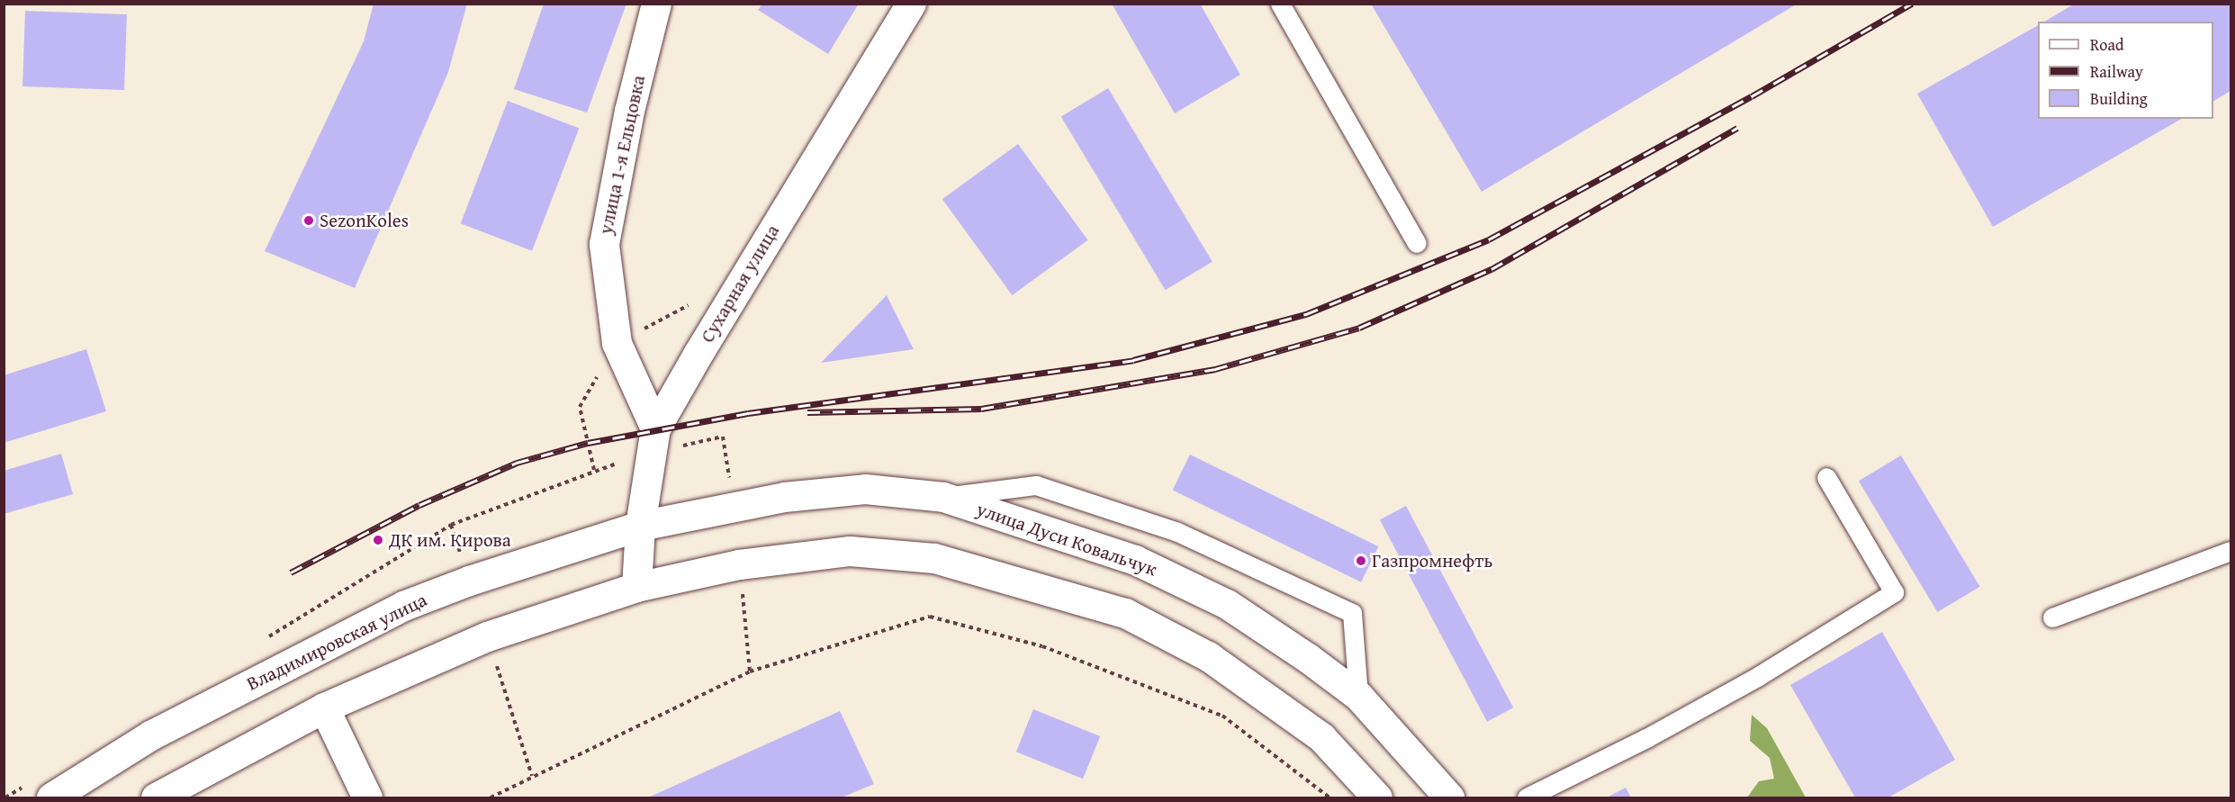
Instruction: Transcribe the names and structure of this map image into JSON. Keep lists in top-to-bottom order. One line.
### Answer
{"streets":{"main road":["улица 1-я Ельцовка","Сухарная улица","улица Дуси Ковальчук","Владимировская улица"]},"crossings":[["улица 1-я Ельцовка","Сухарная улица"],["Сухарная улица","улица Дуси Ковальчук"],["Сухарная улица","Владимировская улица"],["улица Дуси Ковальчук","Владимировская улица"]],"places":["SezonKoles","ДК им. Кирова","Газпромнефть"],"legend":["Road","Railway","Building"]}
